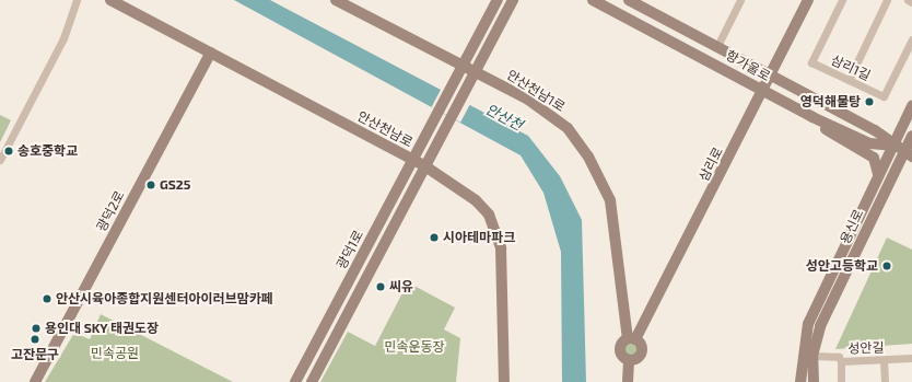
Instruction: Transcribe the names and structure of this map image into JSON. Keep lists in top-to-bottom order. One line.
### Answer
{"streets":{"street":["항가울로","삼리1길","안산천남1로","안산천남로","삼리로","광덕2로","용신로","광덕1로","성안길"]},"crossings":[["항가울로","삼리로"],["항가울로","용신로"],["안산천남1로","삼리로"],["안산천남1로","광덕1로"],["안산천남로","광덕2로"],["안산천남로","광덕1로"]],"water":["안산천"],"parks":["민속운동장","민속공원"],"places":["영덕해물탕","송호중학교","GS25","시아테마파크","성안고등학교","씨유","안산시육아종합지원센터아이러브맘카페","용인대 SKY 태권도장","고잔문구"]}
